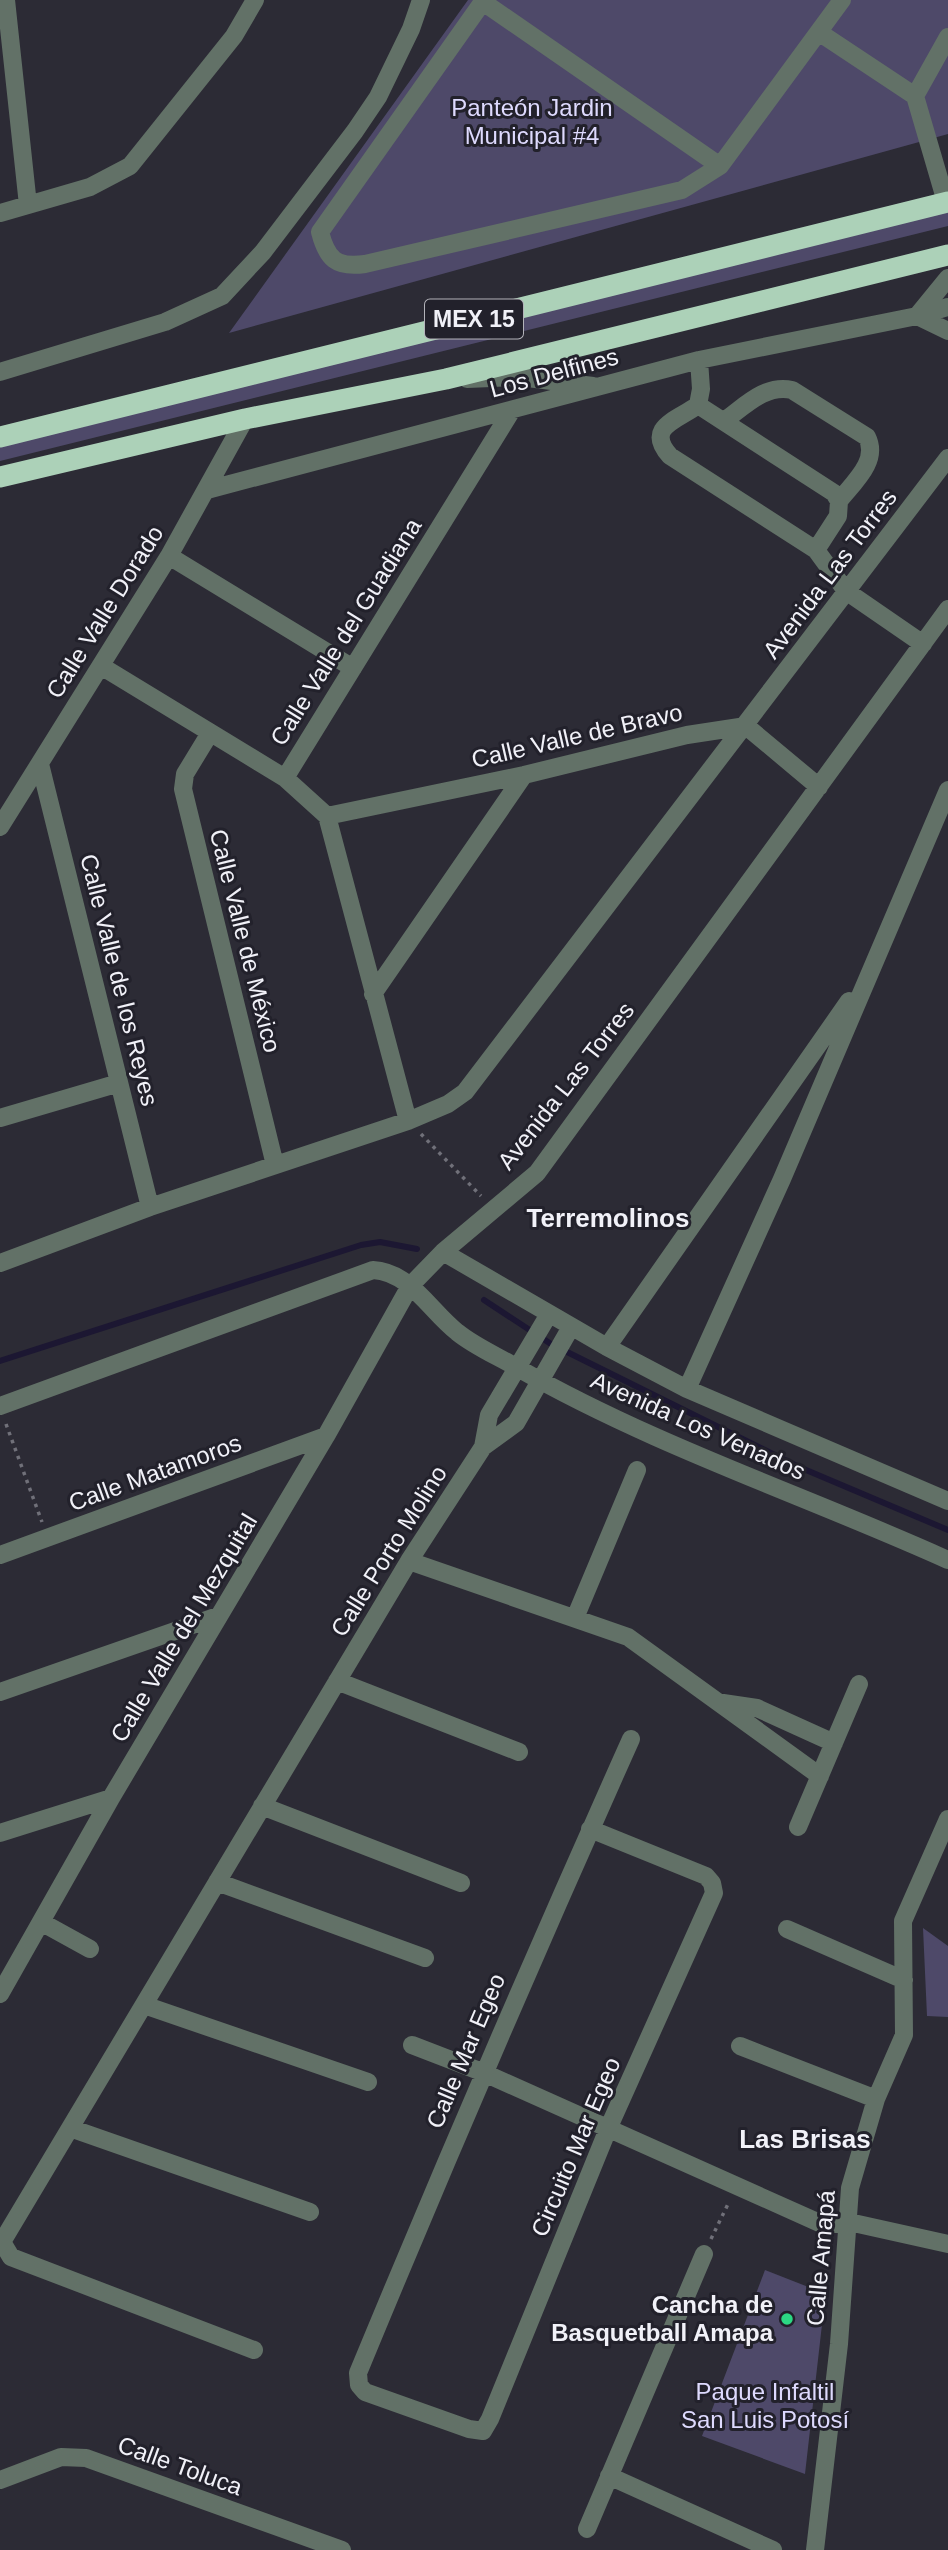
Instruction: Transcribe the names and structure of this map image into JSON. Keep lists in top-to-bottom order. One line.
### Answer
{"streets":{"highway":["MEX 15"],"street":["Los Delfines","Avenida Las Torres","Calle Valle Dorado","Calle Valle del Guadiana","Calle Valle de Bravo","Calle Valle de México","Calle Valle de los Reyes","Avenida Los Venados","Calle Matamoros","Calle Porto Molino","Calle Valle del Mezquital","Calle Mar Egeo","Circuito Mar Egeo","Calle Amapá","Calle Toluca"]},"crossings":[["MEX 15","Calle Valle Dorado"],["Los Delfines","Calle Valle Dorado"],["Los Delfines","Calle Valle del Guadiana"],["Avenida Las Torres","Calle Valle de Bravo"],["Avenida Las Torres","Calle Valle de México"],["Avenida Las Torres","Calle Valle de los Reyes"],["Avenida Las Torres","Avenida Los Venados"],["Avenida Las Torres","Calle Valle del Mezquital"],["Calle Valle Dorado","Calle Valle de los Reyes"],["Calle Valle del Guadiana","Calle Valle de Bravo"],["Avenida Los Venados","Calle Porto Molino"],["Avenida Los Venados","Calle Valle del Mezquital"],["Calle Matamoros","Calle Valle del Mezquital"],["Calle Mar Egeo","Circuito Mar Egeo"]],"districts":["Terremolinos","Las Brisas"],"parks":["Panteón Jardin Municipal #4","Paque Infaltil San Luis Potosí"],"places":["Cancha de Basquetball Amapa"]}
